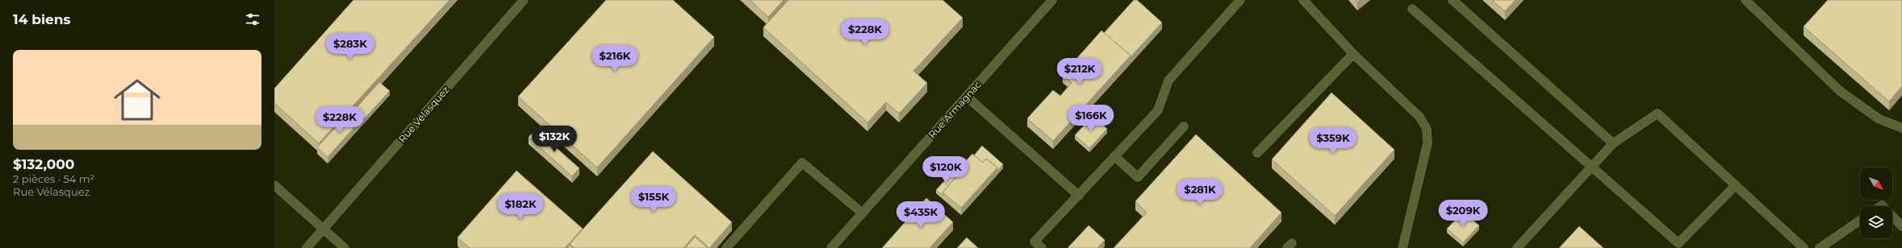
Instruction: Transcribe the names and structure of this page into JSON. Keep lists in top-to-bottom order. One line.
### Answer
{"streets":{"street":["Rue Armagnac","Rue Vélasquez"]},"north":"bottom right","page":{"heading":"14 biens","price":["$228K","$283K","$216K","$212K","$166K","$228K","$132K","$359K","$120K","$281K","$155K","$182K","$209K","$435K"],"list":[{"name":"$132,000","note":"2 pièces · 54 m² · Rue Vélasquez"}]}}
